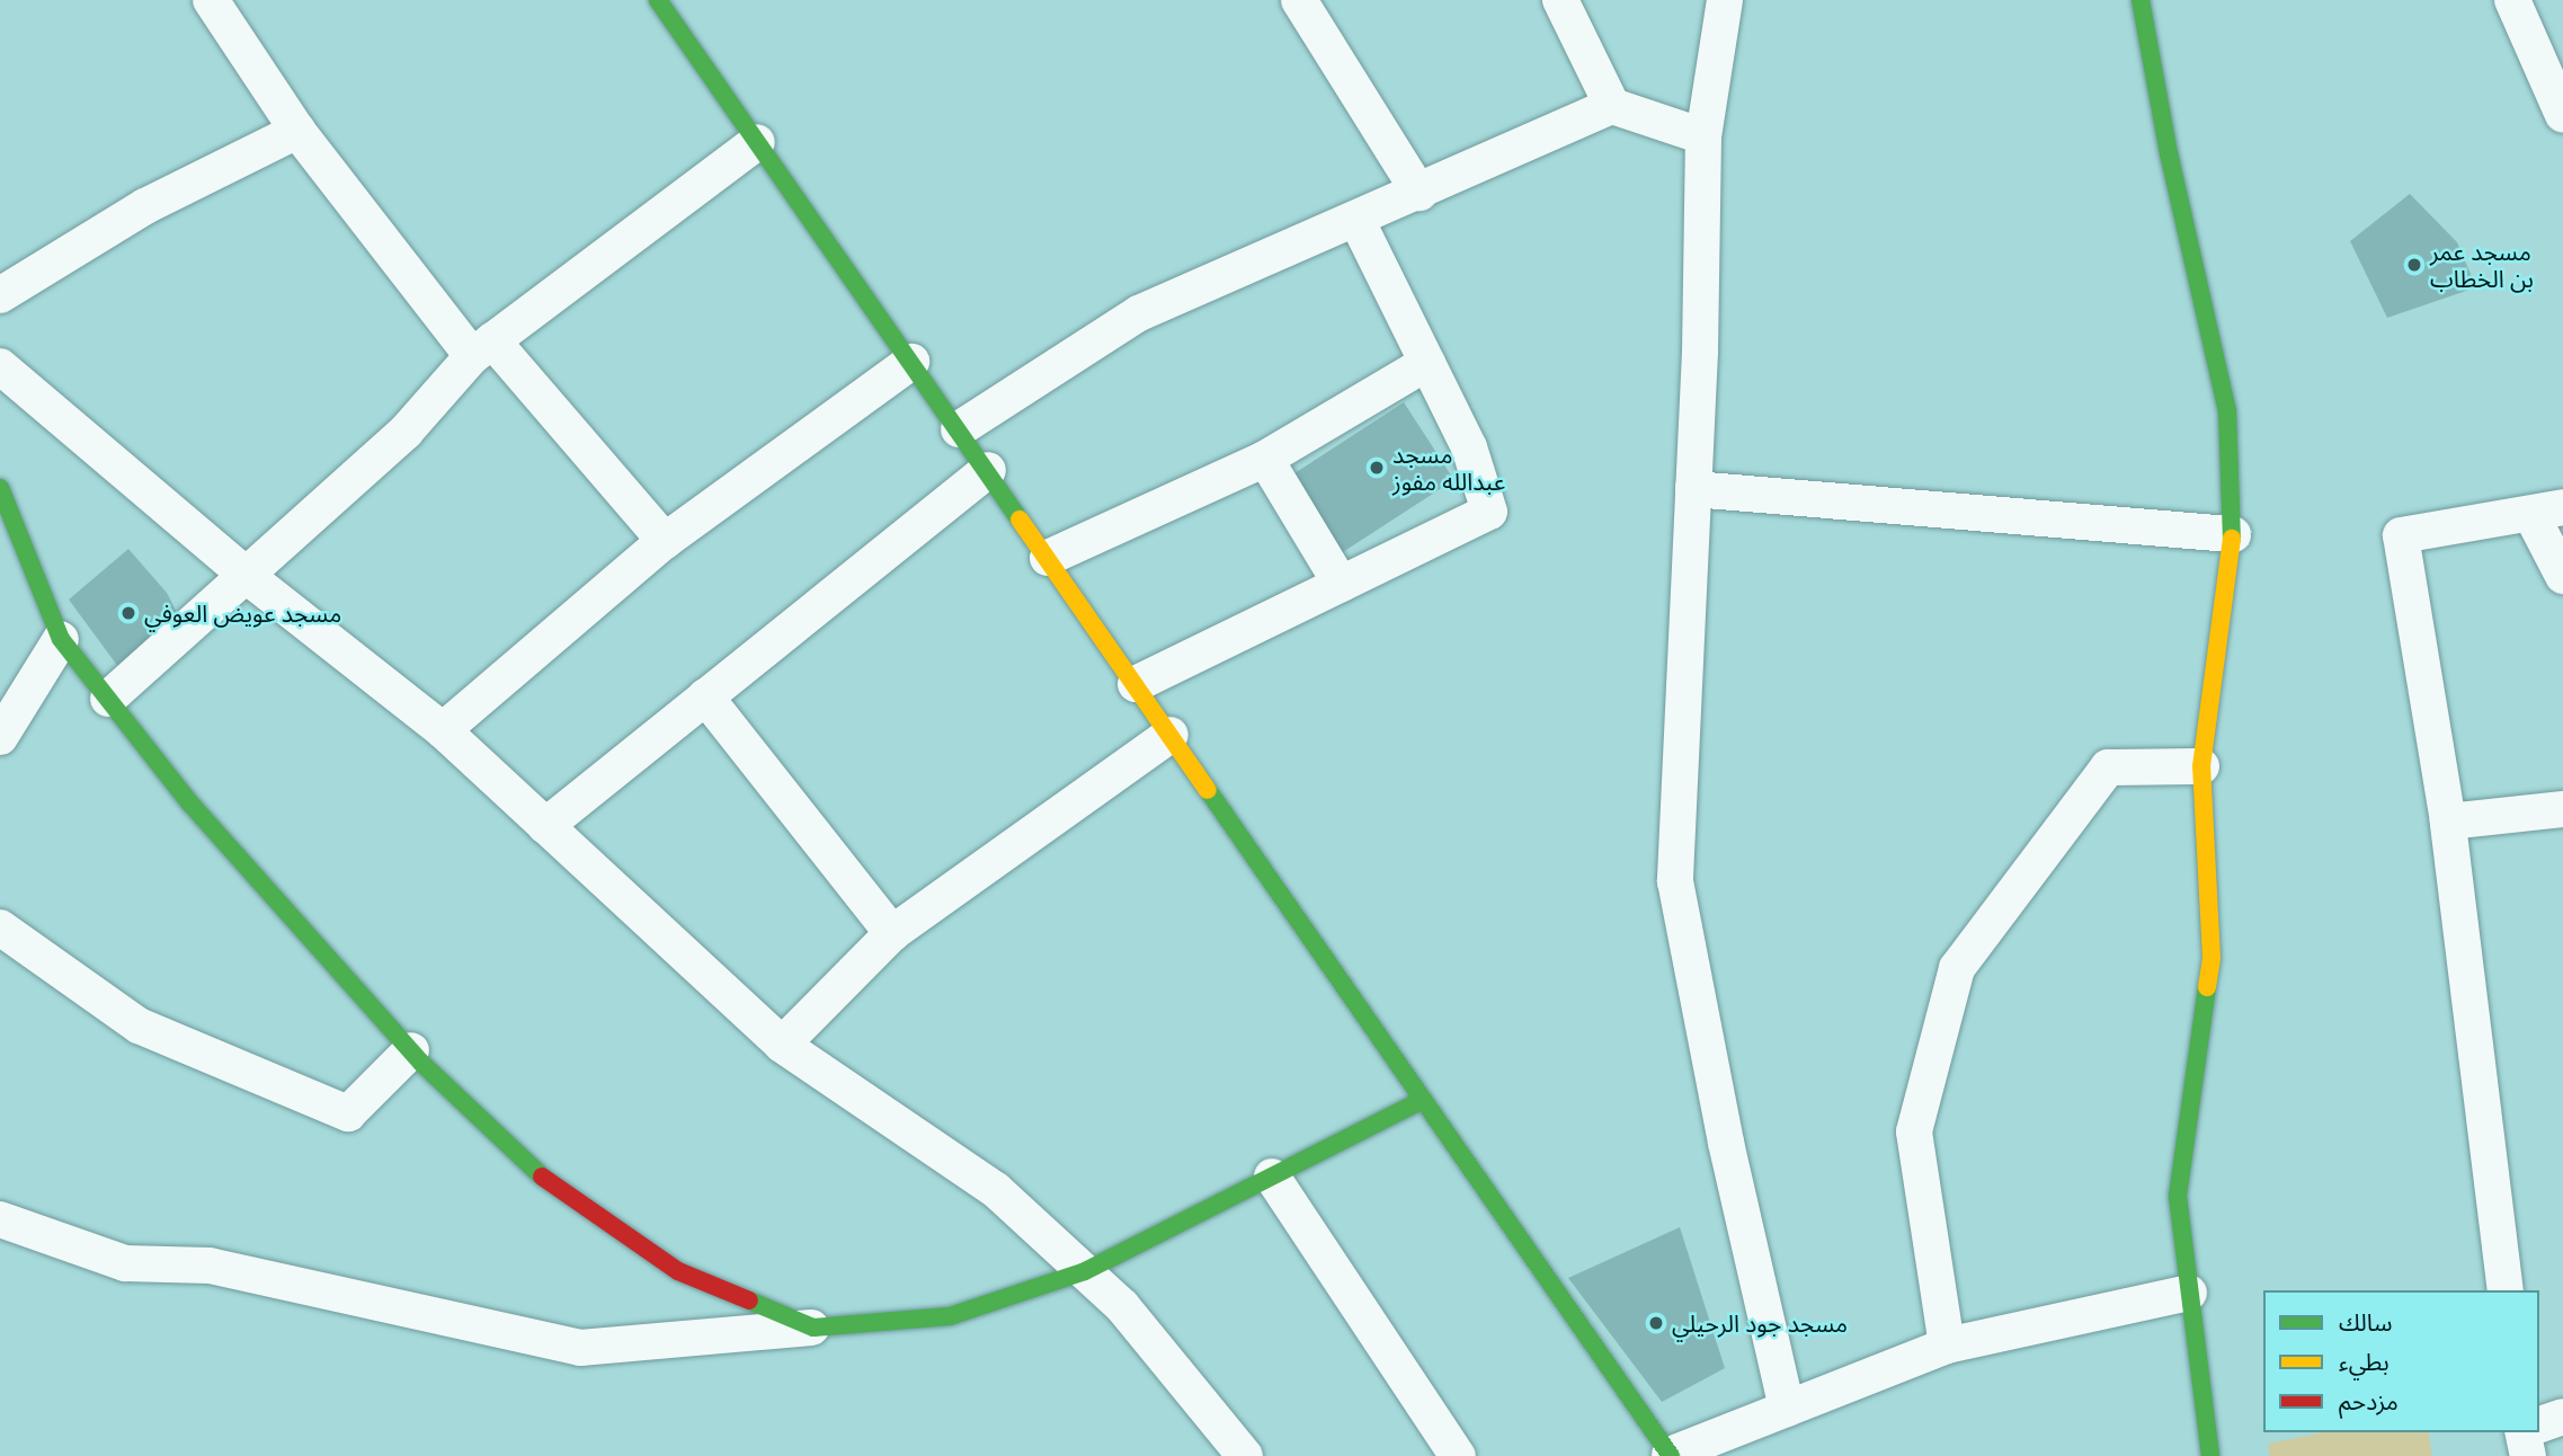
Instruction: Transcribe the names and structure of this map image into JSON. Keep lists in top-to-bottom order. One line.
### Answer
{"places":["مسجد عمر بن الخطاب","مسجد عبدالله مفوز","مسجد عويض العوفي","مسجد جود الرحيلي"],"legend":["سالك","بطيء","مزدحم"]}
